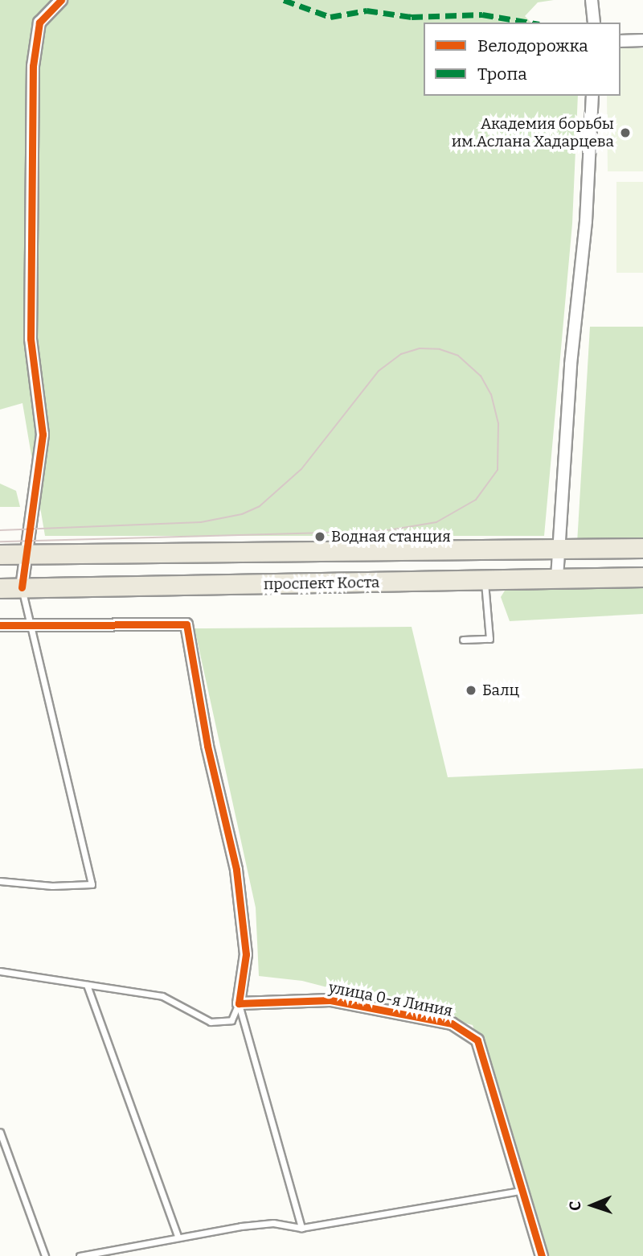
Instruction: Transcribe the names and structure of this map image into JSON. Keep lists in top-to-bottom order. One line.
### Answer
{"streets":{"main road":["проспект Коста"],"street":["улица 0-я Линия"]},"places":["Академия борьбы им.Аслана Хадарцева","Водная станция","Балц"],"legend":["Велодорожка","Тропа"],"north":"left"}
